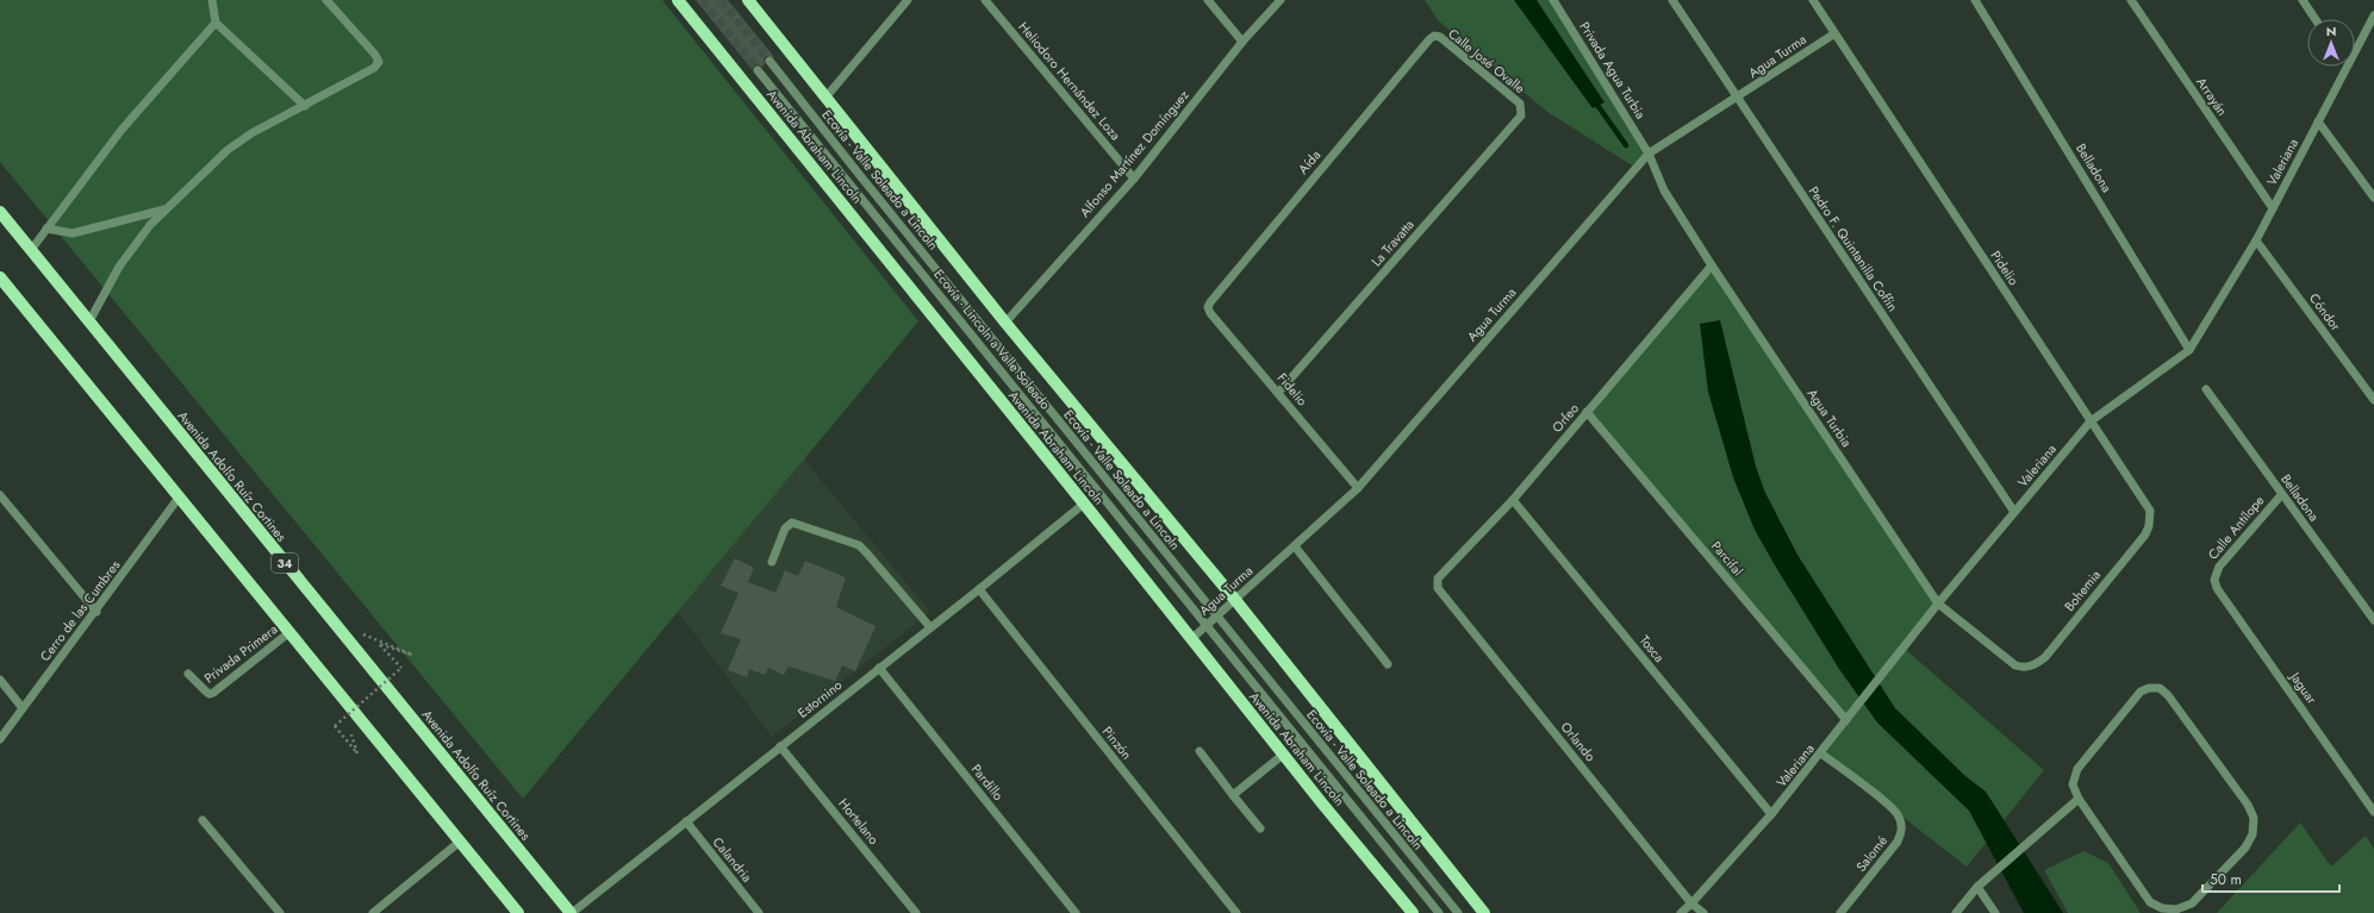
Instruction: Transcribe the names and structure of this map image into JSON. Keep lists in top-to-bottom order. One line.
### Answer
{"streets":{"main road":["Avenida Abraham Lincoln","Avenida Adolfo Ruíz Cortines","34"],"street":["Agua Turma","Calle José Ovalle","Privada Agua Turbia","Heliodoro Hernández Loza","Arrayán","Alfonso Martínez Domínguez","Aída","Valeriana","Belladona","Ecovía - Valle Soleado a Lincoln","La Travatta","Pedro F. Quintanilla Coffin","Pidelio","Cóndor","Ecovía - Lincoln a Valle Soleado","Fidelio","Orfeo","Agua Turbia","Calle Antílope","Parcifal","Bohemia","Cerro de las Cumbres","Tosca","Privada Primera","Jaguar","Estornino","Orlando","Pinzón","Pardillo","Hortelano","Salomé","Calandria"]},"crossings":[["Agua Turma","Privada Agua Turbia"],["Agua Turma","Avenida Abraham Lincoln"],["Agua Turma","Ecovía - Valle Soleado a Lincoln"],["Agua Turma","Pedro F. Quintanilla Coffin"],["Agua Turma","Pidelio"],["Agua Turma","Ecovía - Lincoln a Valle Soleado"],["Agua Turma","Fidelio"],["Agua Turma","Agua Turbia"],["Calle José Ovalle","Aída"],["Calle José Ovalle","La Travatta"],["Privada Agua Turbia","Agua Turbia"],["Heliodoro Hernández Loza","Alfonso Martínez Domínguez"],["Arrayán","Valeriana"],["Avenida Abraham Lincoln","Estornino"],["Aída","Fidelio"],["Valeriana","Belladona"],["Valeriana","Pedro F. Quintanilla Coffin"],["Valeriana","Pidelio"],["Valeriana","Cóndor"],["Valeriana","Agua Turbia"],["Valeriana","Parcifal"],["Valeriana","Tosca"],["Valeriana","Orlando"],["Valeriana","Salomé"],["Belladona","Calle Antílope"],["La Travatta","Fidelio"],["Pidelio","Bohemia"],["Orfeo","Agua Turbia"],["Orfeo","Parcifal"],["Orfeo","Tosca"],["Orfeo","Orlando"],["Agua Turbia","Bohemia"],["Avenida Adolfo Ruíz Cortines","Estornino"],["Calle Antílope","Jaguar"],["Estornino","Pinzón"],["Estornino","Pardillo"],["Estornino","Hortelano"],["Estornino","Calandria"]],"scale_bar":"50 m","north":"top"}
